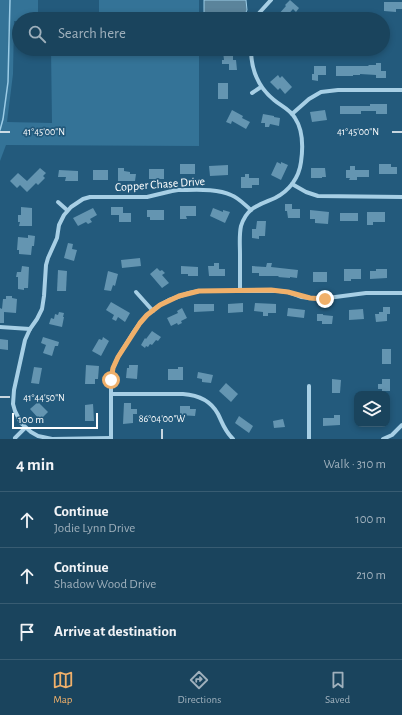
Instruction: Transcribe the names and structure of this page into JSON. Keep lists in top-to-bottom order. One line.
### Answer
{"streets":{"street":["Copper Chase Drive"]},"scale_bar":"100 m","page":{"search":"Search here","scale":"100 m","heading":["4 min","Walk · 310 m"],"list":[["Continue","Jodie Lynn Drive","100 m"],["Continue","Shadow Wood Drive","210 m"],"Arrive at destination"],"nav":["Map","Directions","Saved"]},"coordinates":["41°45'00\"N","41°44'50\"N","86°04'00\"W"]}
